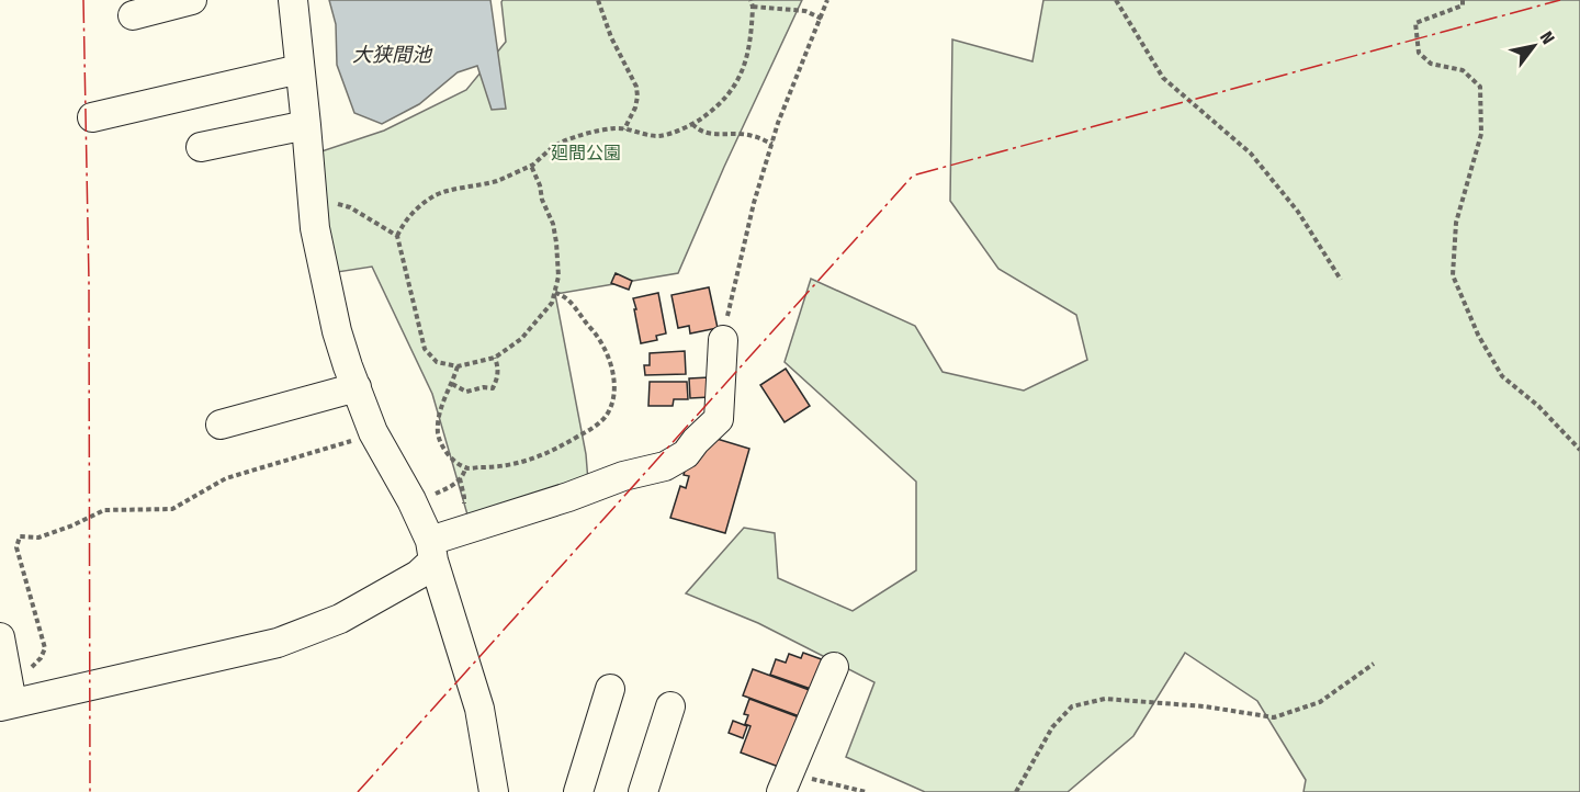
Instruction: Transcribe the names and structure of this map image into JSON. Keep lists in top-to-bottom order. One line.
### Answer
{"water":["大狭間池"],"parks":["廻間公園"],"north":"top right"}
